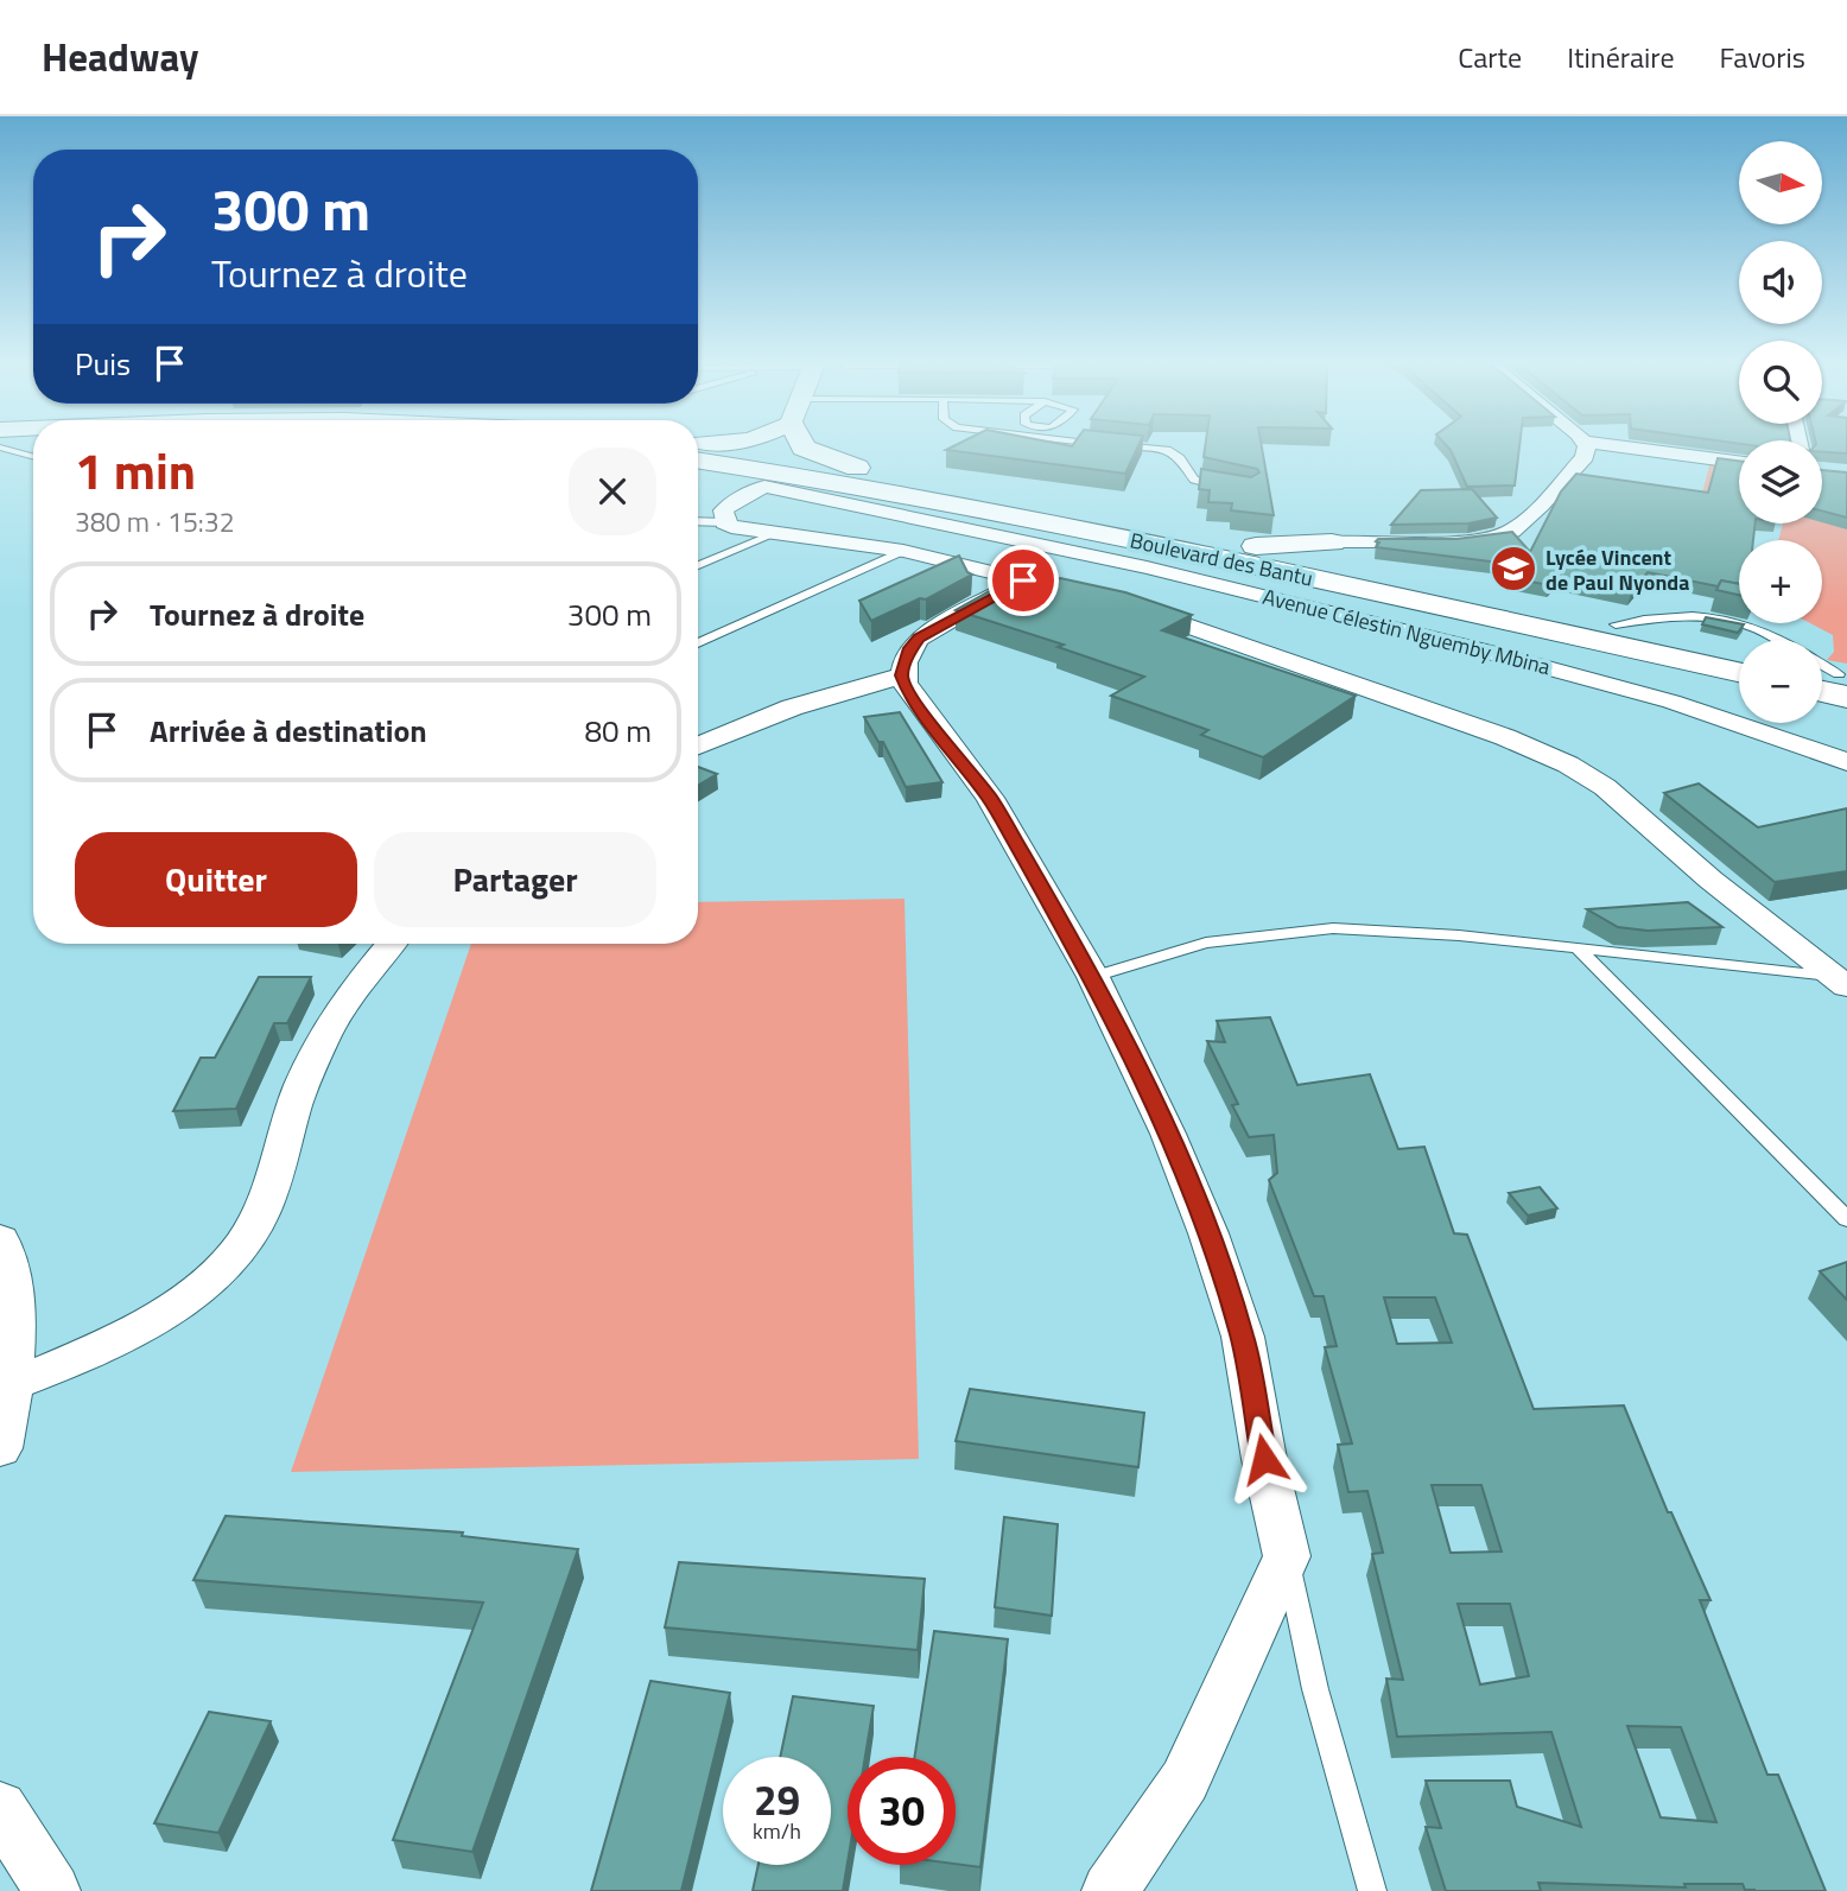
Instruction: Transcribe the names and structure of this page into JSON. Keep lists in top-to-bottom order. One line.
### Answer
{"streets":{"main road":["Boulevard des Bantu"],"street":["Avenue Célestin Nguemby Mbina"]},"places":{"school or university":["Lycée Vincent de Paul Nyonda"]},"north":"right","page":{"header":"Headway","nav":["Carte","Itinéraire","Favoris"],"map_buttons":["+","−"],"turn":["300 m","Tournez à droite"],"then":"Puis","heading":["1 min","380 m · 15:32"],"list":[{"name":"Tournez à droite","value":"300 m"},{"name":"Arrivée à destination","value":"80 m"}],"buttons":["Quitter","Partager"],"speed":"29 km/h","limit":"30"}}
